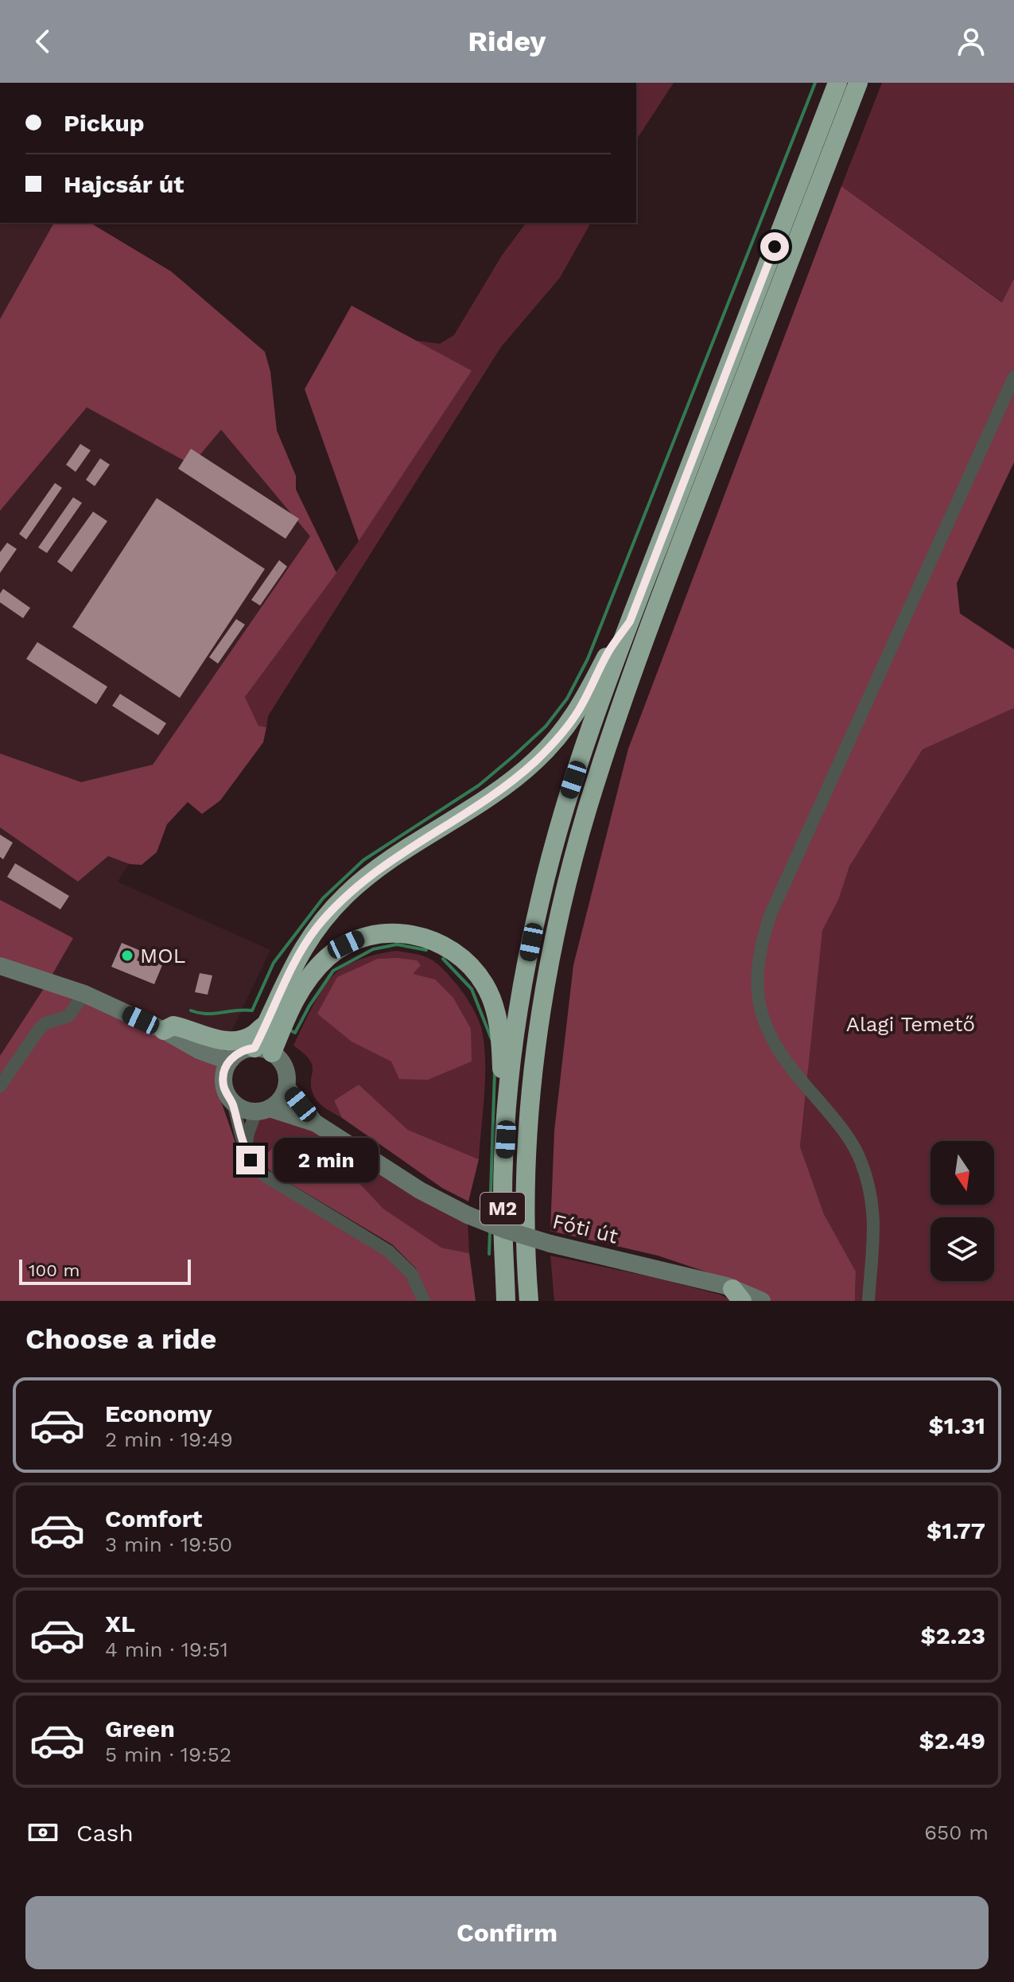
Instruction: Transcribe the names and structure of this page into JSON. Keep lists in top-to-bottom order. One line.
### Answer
{"streets":{"highway":["M2"],"main road":["Fóti út"]},"parks":["Alagi Temető"],"places":["MOL"],"scale_bar":"100 m","north":"bottom","page":{"header":"Ridey","banner":["Pickup","Hajcsár út"],"bubble":"2 min","scale":"100 m","heading":"Choose a ride","list":[{"name":"Economy","note":"2 min · 19:49","value":"$1.31"},{"name":"Comfort","note":"3 min · 19:50","value":"$1.77"},{"name":"XL","note":"4 min · 19:51","value":"$2.23"},{"name":"Green","note":"5 min · 19:52","value":"$2.49"}],"pay":["Cash","650 m"],"buttons":"Confirm"}}
